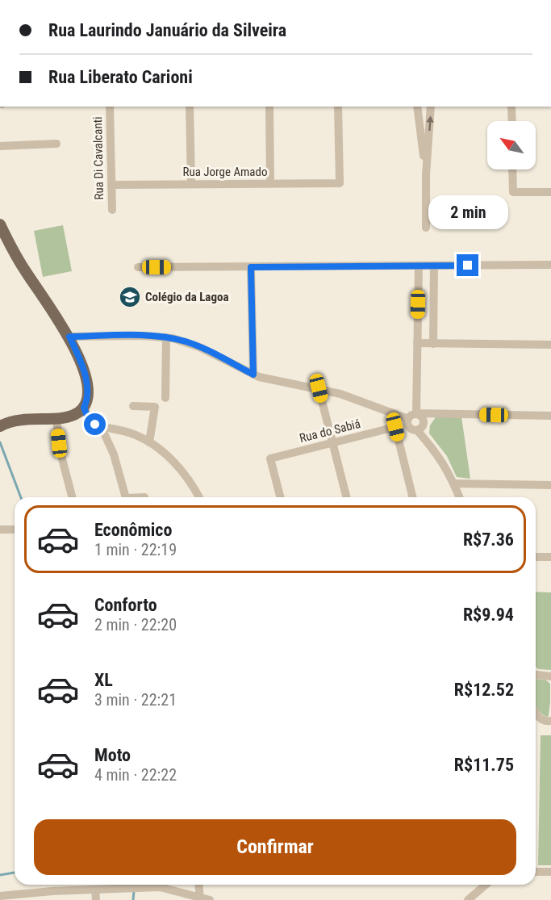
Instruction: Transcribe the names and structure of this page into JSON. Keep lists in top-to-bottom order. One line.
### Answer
{"streets":{"street":["Rua Di Cavalcanti","Rua Jorge Amado","Rua do Sabiá"]},"crossings":[["Rua Di Cavalcanti","Rua Jorge Amado"]],"places":{"school or university":["Colégio da Lagoa"]},"north":"top left","page":{"banner":["Rua Laurindo Januário da Silveira","Rua Liberato Carioni"],"bubble":"2 min","list":[{"name":"Econômico","note":"1 min · 22:19","value":"R$7.36"},{"name":"Conforto","note":"2 min · 22:20","value":"R$9.94"},{"name":"XL","note":"3 min · 22:21","value":"R$12.52"},{"name":"Moto","note":"4 min · 22:22","value":"R$11.75"}],"buttons":"Confirmar"}}
